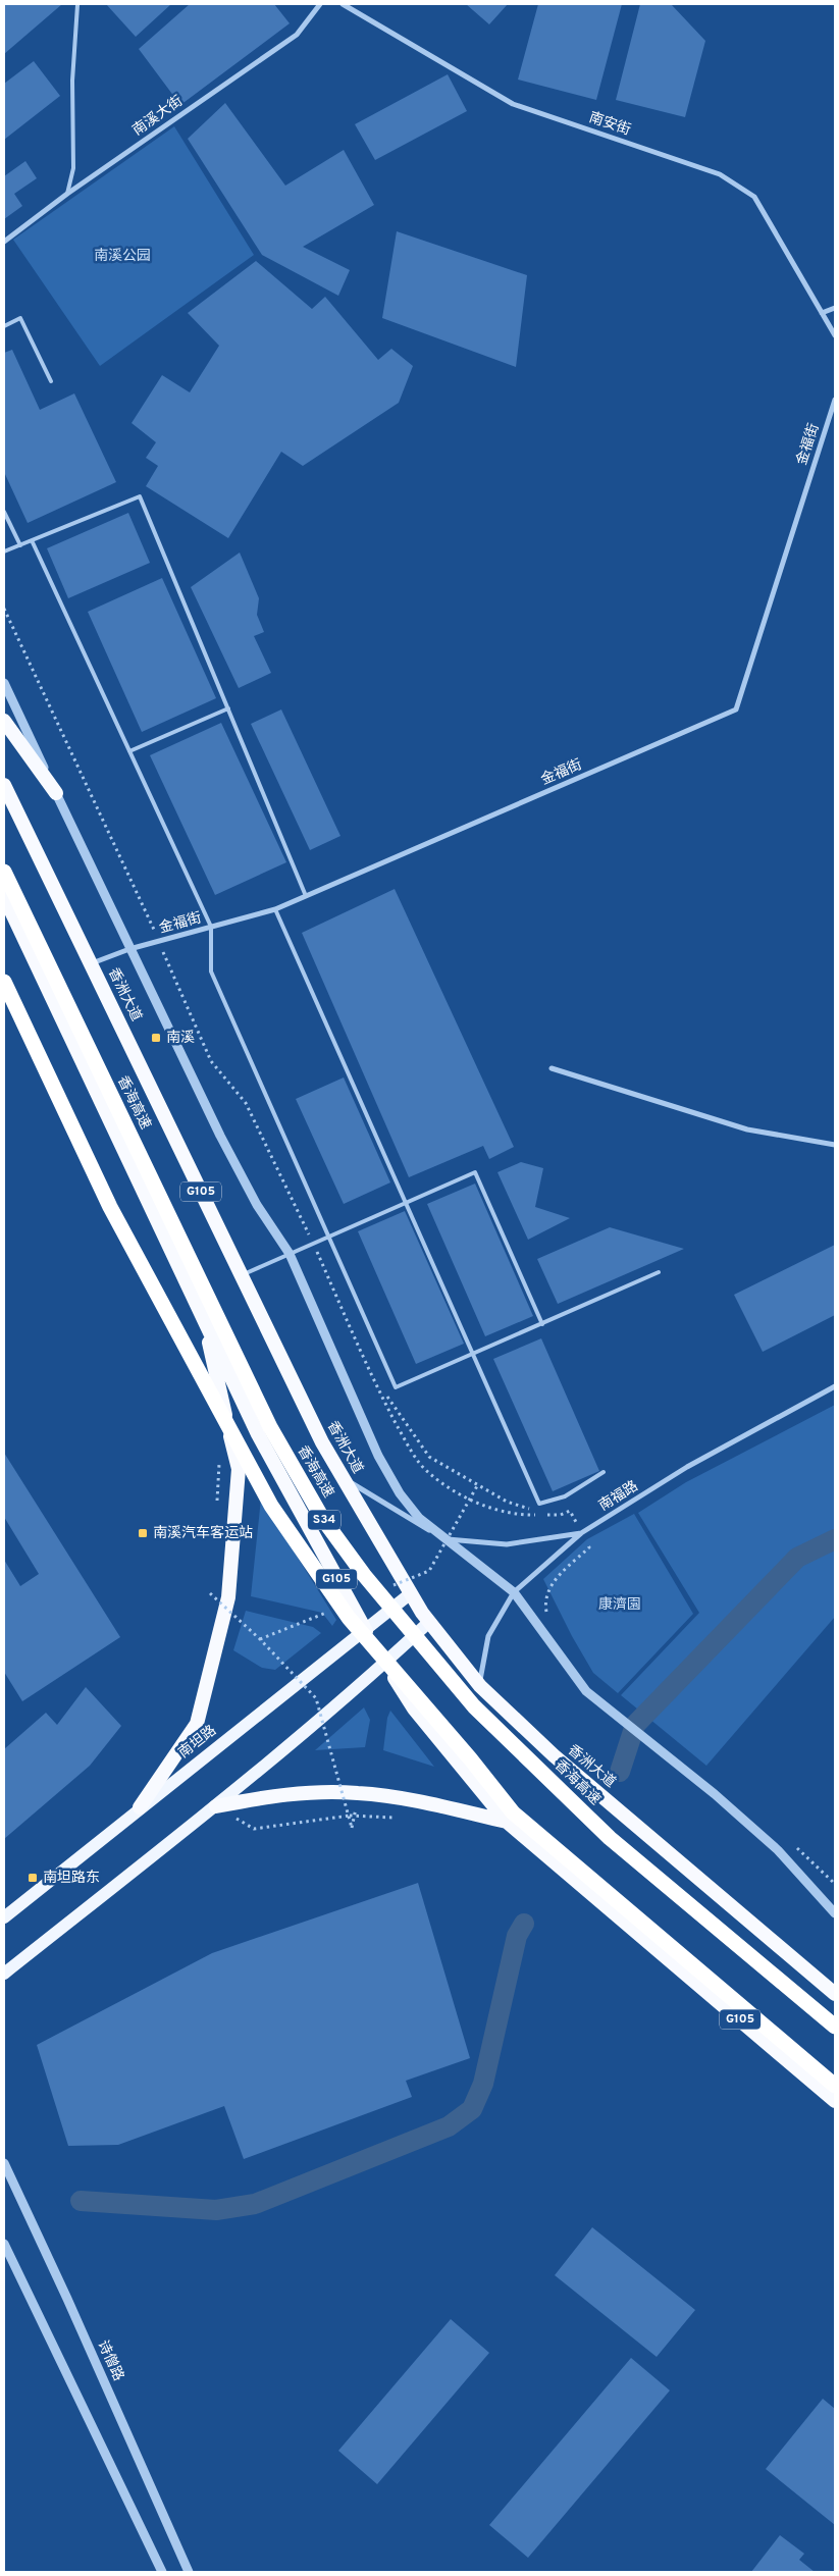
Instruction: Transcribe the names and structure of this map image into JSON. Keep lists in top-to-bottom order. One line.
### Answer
{"streets":{"highway":["香洲大道","香海高速","G105","S34"],"main road":["南坦路"],"street":["南溪大街","南安街","金福街","南福路","诗僧路"]},"crossings":[["金福街","香洲大道"],["香洲大道","南福路"],["香洲大道","南坦路"],["G105","南坦路"]],"parks":["南溪公园","康濟園"],"places":{"transit":["南溪","南溪汽车客运站","南坦路东"]}}
